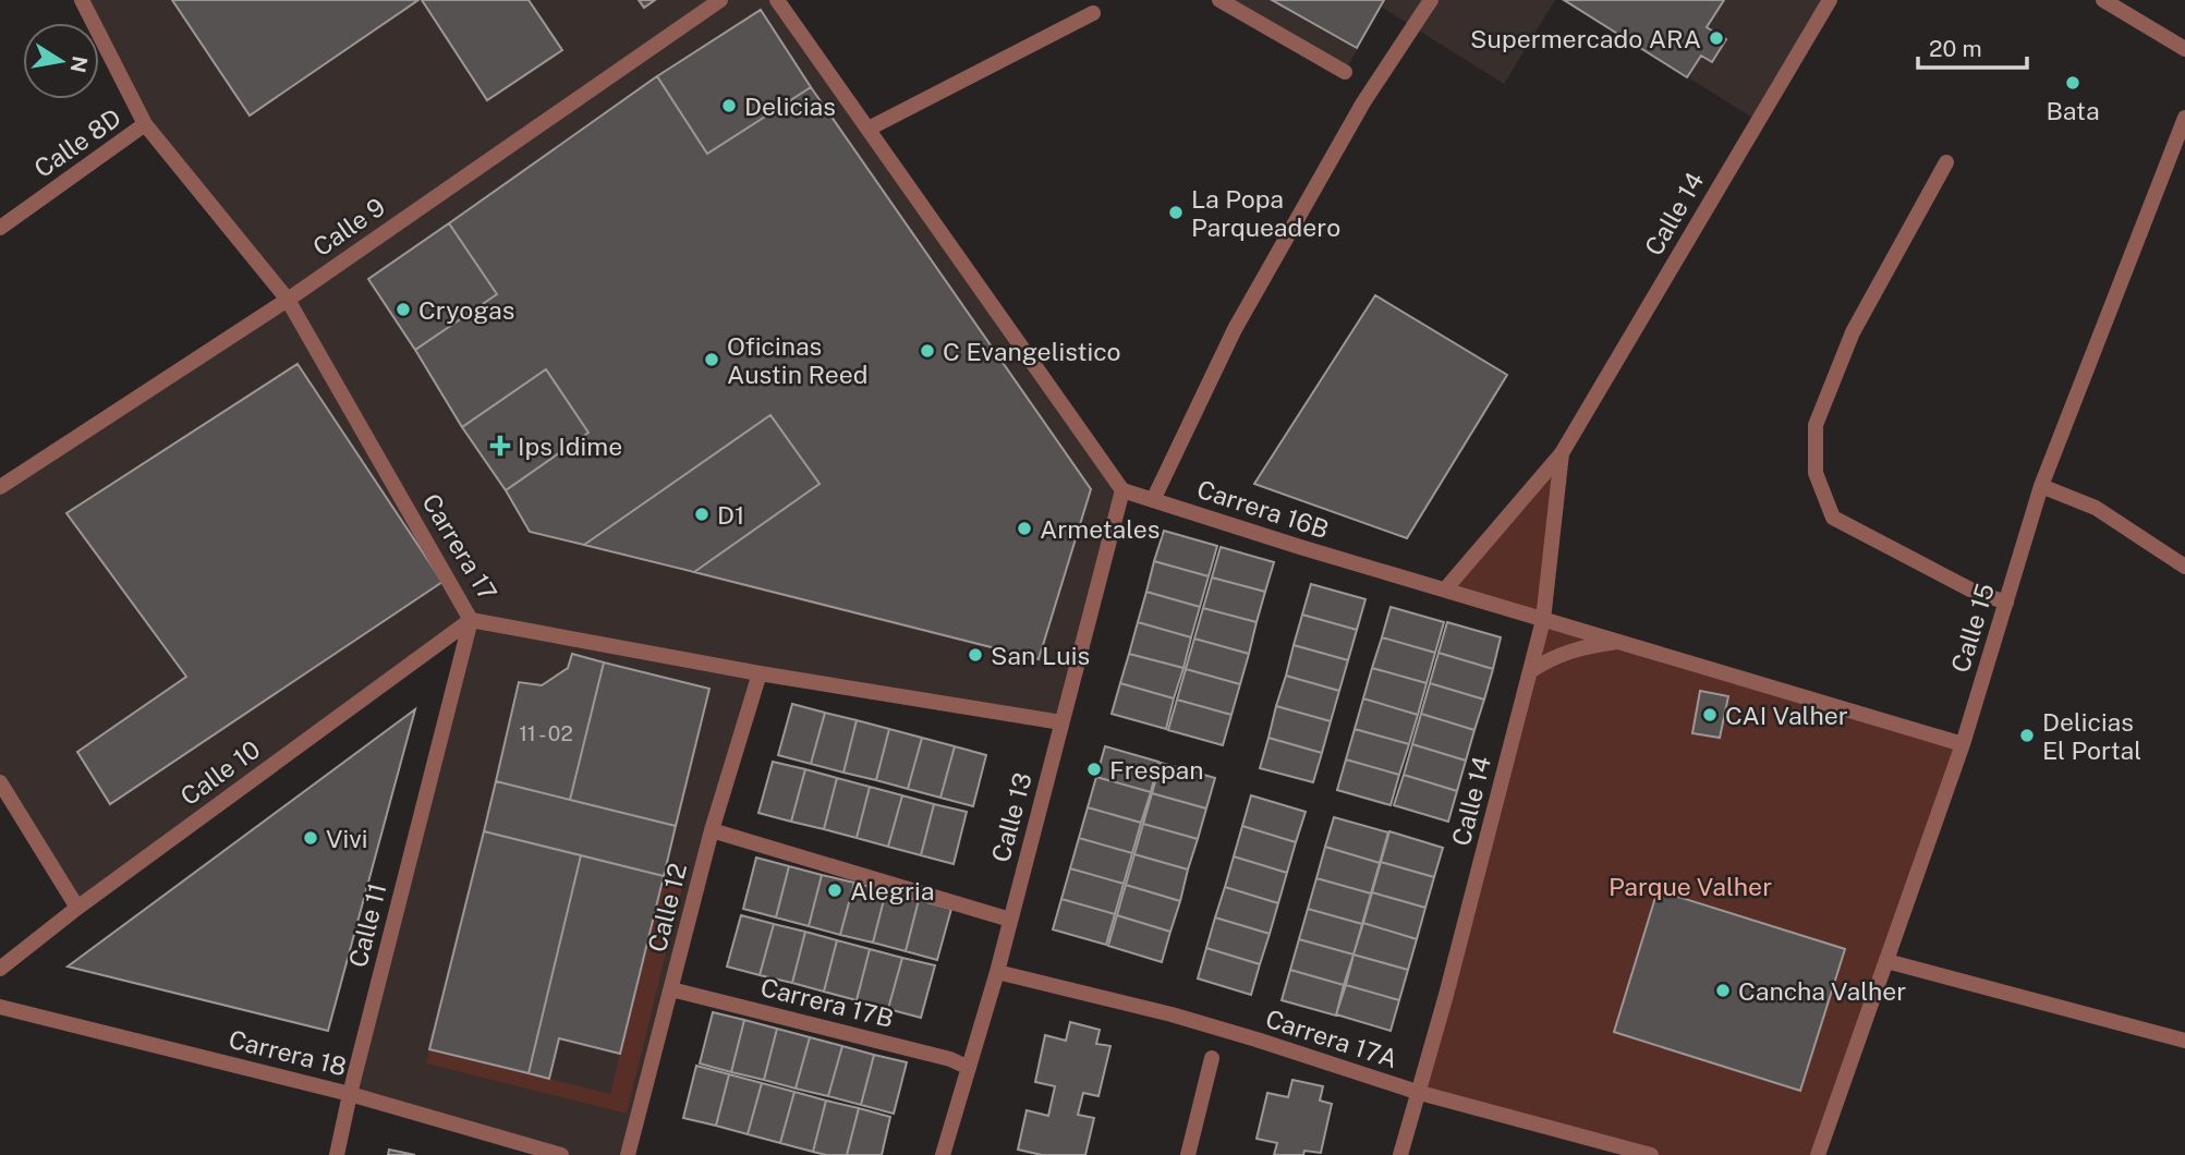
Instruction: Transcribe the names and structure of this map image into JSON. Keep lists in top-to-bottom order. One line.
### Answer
{"streets":{"street":["Calle 8D","Calle 14","Calle 9","Carrera 16B","Carrera 17","Calle 15","Calle 10","Calle 13","Calle 12","Calle 11","Carrera 17B","Carrera 17A","Carrera 18"]},"crossings":[["Calle 8D","Carrera 17"],["Calle 14","Carrera 16B"],["Calle 14","Carrera 17A"],["Calle 9","Carrera 17"],["Carrera 16B","Calle 15"],["Carrera 16B","Calle 13"],["Carrera 17","Calle 10"],["Carrera 17","Calle 13"],["Carrera 17","Calle 12"],["Carrera 17","Calle 11"],["Calle 10","Calle 11"],["Calle 13","Carrera 17B"],["Calle 13","Carrera 17A"],["Calle 12","Carrera 17B"],["Calle 11","Carrera 18"]],"parks":["Parque Valher"],"places":{"other":["Supermercado ARA","Bata","Delicias","La Popa Parqueadero","Cryogas","C Evangelistico","Oficinas Austin Reed","D1","Armetales","San Luis","CAI Valher","Delicias El Portal","Frespan","Vivi","Alegria","Cancha Valher"],"health":["Ips Idime"]},"house_numbers":["11 - 02"],"scale_bar":"20 m","north":"right"}
